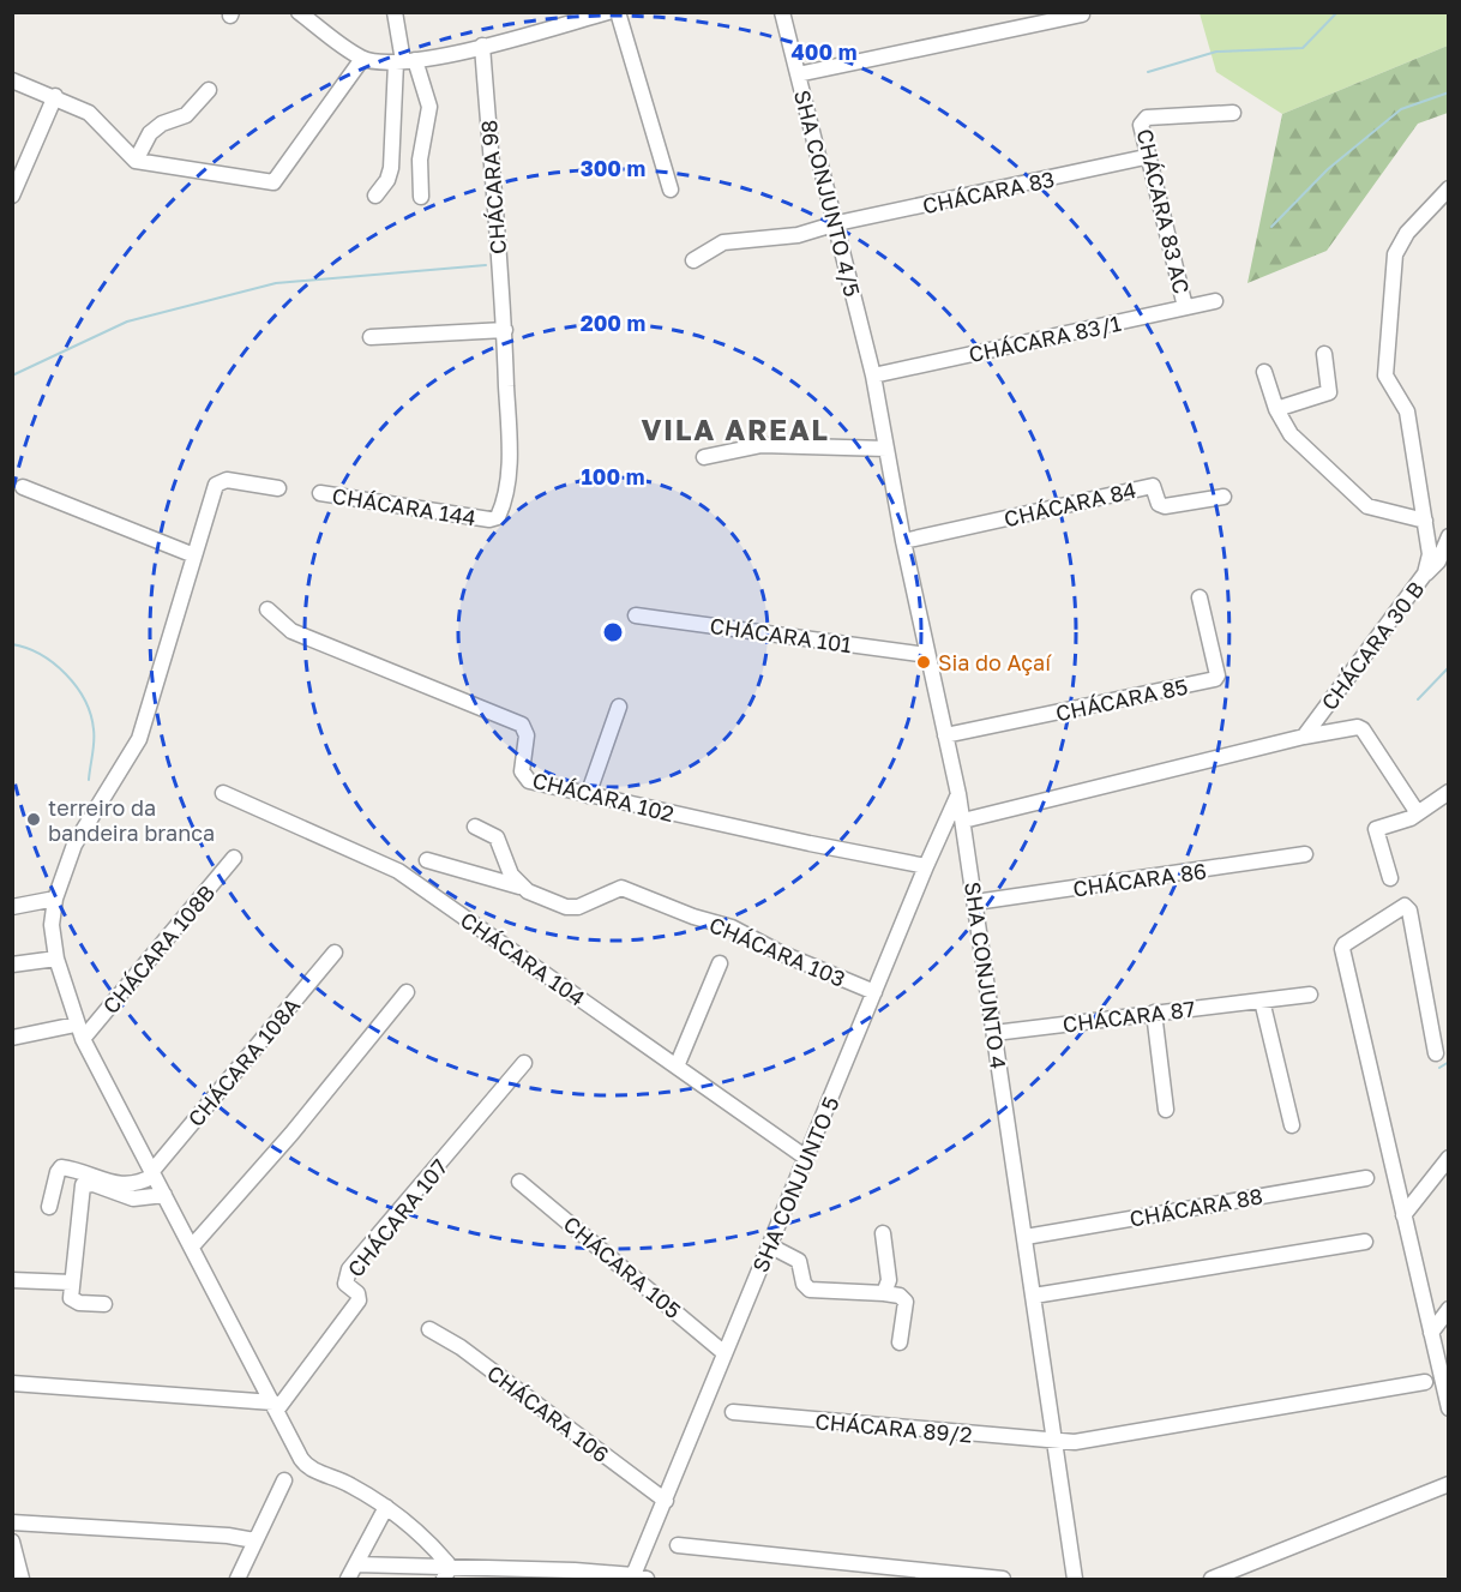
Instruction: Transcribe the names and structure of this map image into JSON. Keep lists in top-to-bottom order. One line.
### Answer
{"streets":{"street":["CHÁCARA 98","CHÁCARA 83","SHA CONJUNTO 4/5","CHÁCARA 83 AC","CHÁCARA 83/1","CHÁCARA 84","CHÁCARA 144","CHÁCARA 101","CHÁCARA 30 B","CHÁCARA 85","CHÁCARA 102","CHÁCARA 86","CHÁCARA 108B","CHÁCARA 103","CHÁCARA 104","SHA CONJUNTO 4","CHÁCARA 87","CHÁCARA 108A","SHA CONJUNTO 5","CHÁCARA 88","CHÁCARA 107","CHÁCARA 105","CHÁCARA 106","CHÁCARA 89/2"]},"crossings":[["CHÁCARA 98","CHÁCARA 144"],["CHÁCARA 83","SHA CONJUNTO 4/5"],["SHA CONJUNTO 4/5","CHÁCARA 83/1"],["SHA CONJUNTO 4/5","SHA CONJUNTO 4"],["CHÁCARA 83 AC","CHÁCARA 83/1"],["CHÁCARA 83/1","SHA CONJUNTO 4"],["CHÁCARA 84","SHA CONJUNTO 4"],["CHÁCARA 101","SHA CONJUNTO 4"],["CHÁCARA 85","SHA CONJUNTO 4"],["CHÁCARA 102","SHA CONJUNTO 5"],["CHÁCARA 86","SHA CONJUNTO 4"],["CHÁCARA 103","SHA CONJUNTO 5"],["CHÁCARA 104","SHA CONJUNTO 5"],["SHA CONJUNTO 4","CHÁCARA 87"],["SHA CONJUNTO 4","SHA CONJUNTO 5"],["SHA CONJUNTO 4","CHÁCARA 88"],["SHA CONJUNTO 4","CHÁCARA 89/2"],["SHA CONJUNTO 5","CHÁCARA 105"],["SHA CONJUNTO 5","CHÁCARA 106"]],"districts":["VILA AREAL"],"places":["Sia do Açaí","terreiro da bandeira branca"],"rings":["400 m","300 m","200 m","100 m"]}
